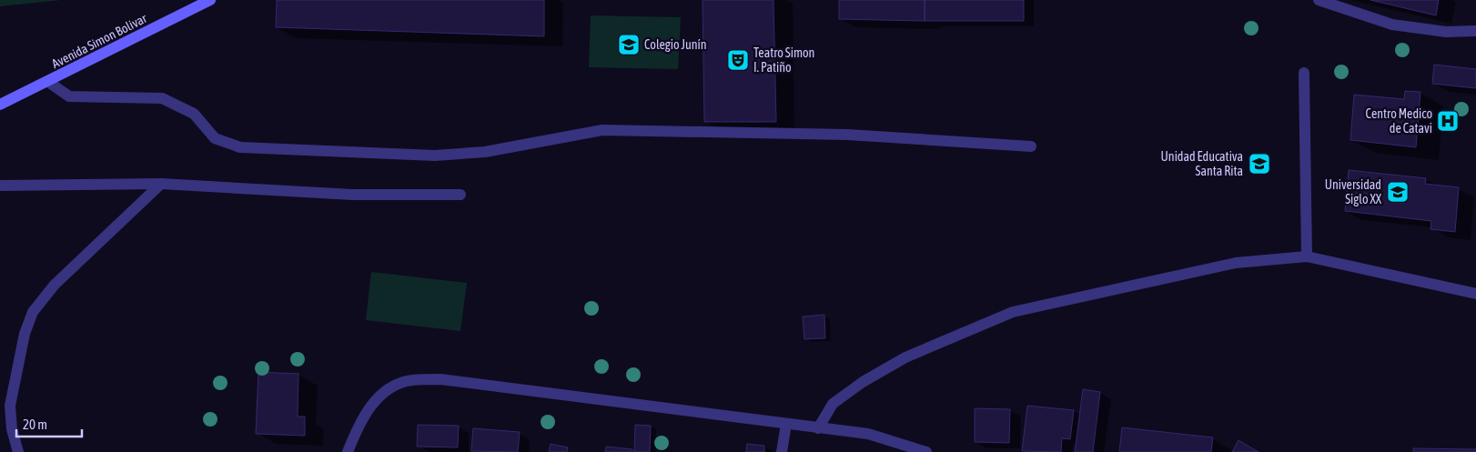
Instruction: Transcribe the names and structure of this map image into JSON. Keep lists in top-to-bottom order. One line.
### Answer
{"streets":{"main road":["Avenida Simon Bolivar"]},"places":{"school or university":["Colegio Junín","Unidad Educativa Santa Rita","Universidad Siglo XX"],"theatre":["Teatro Simon I. Patiño"],"hospital":["Centro Medico de Catavi"]},"scale_bar":"20 m"}
